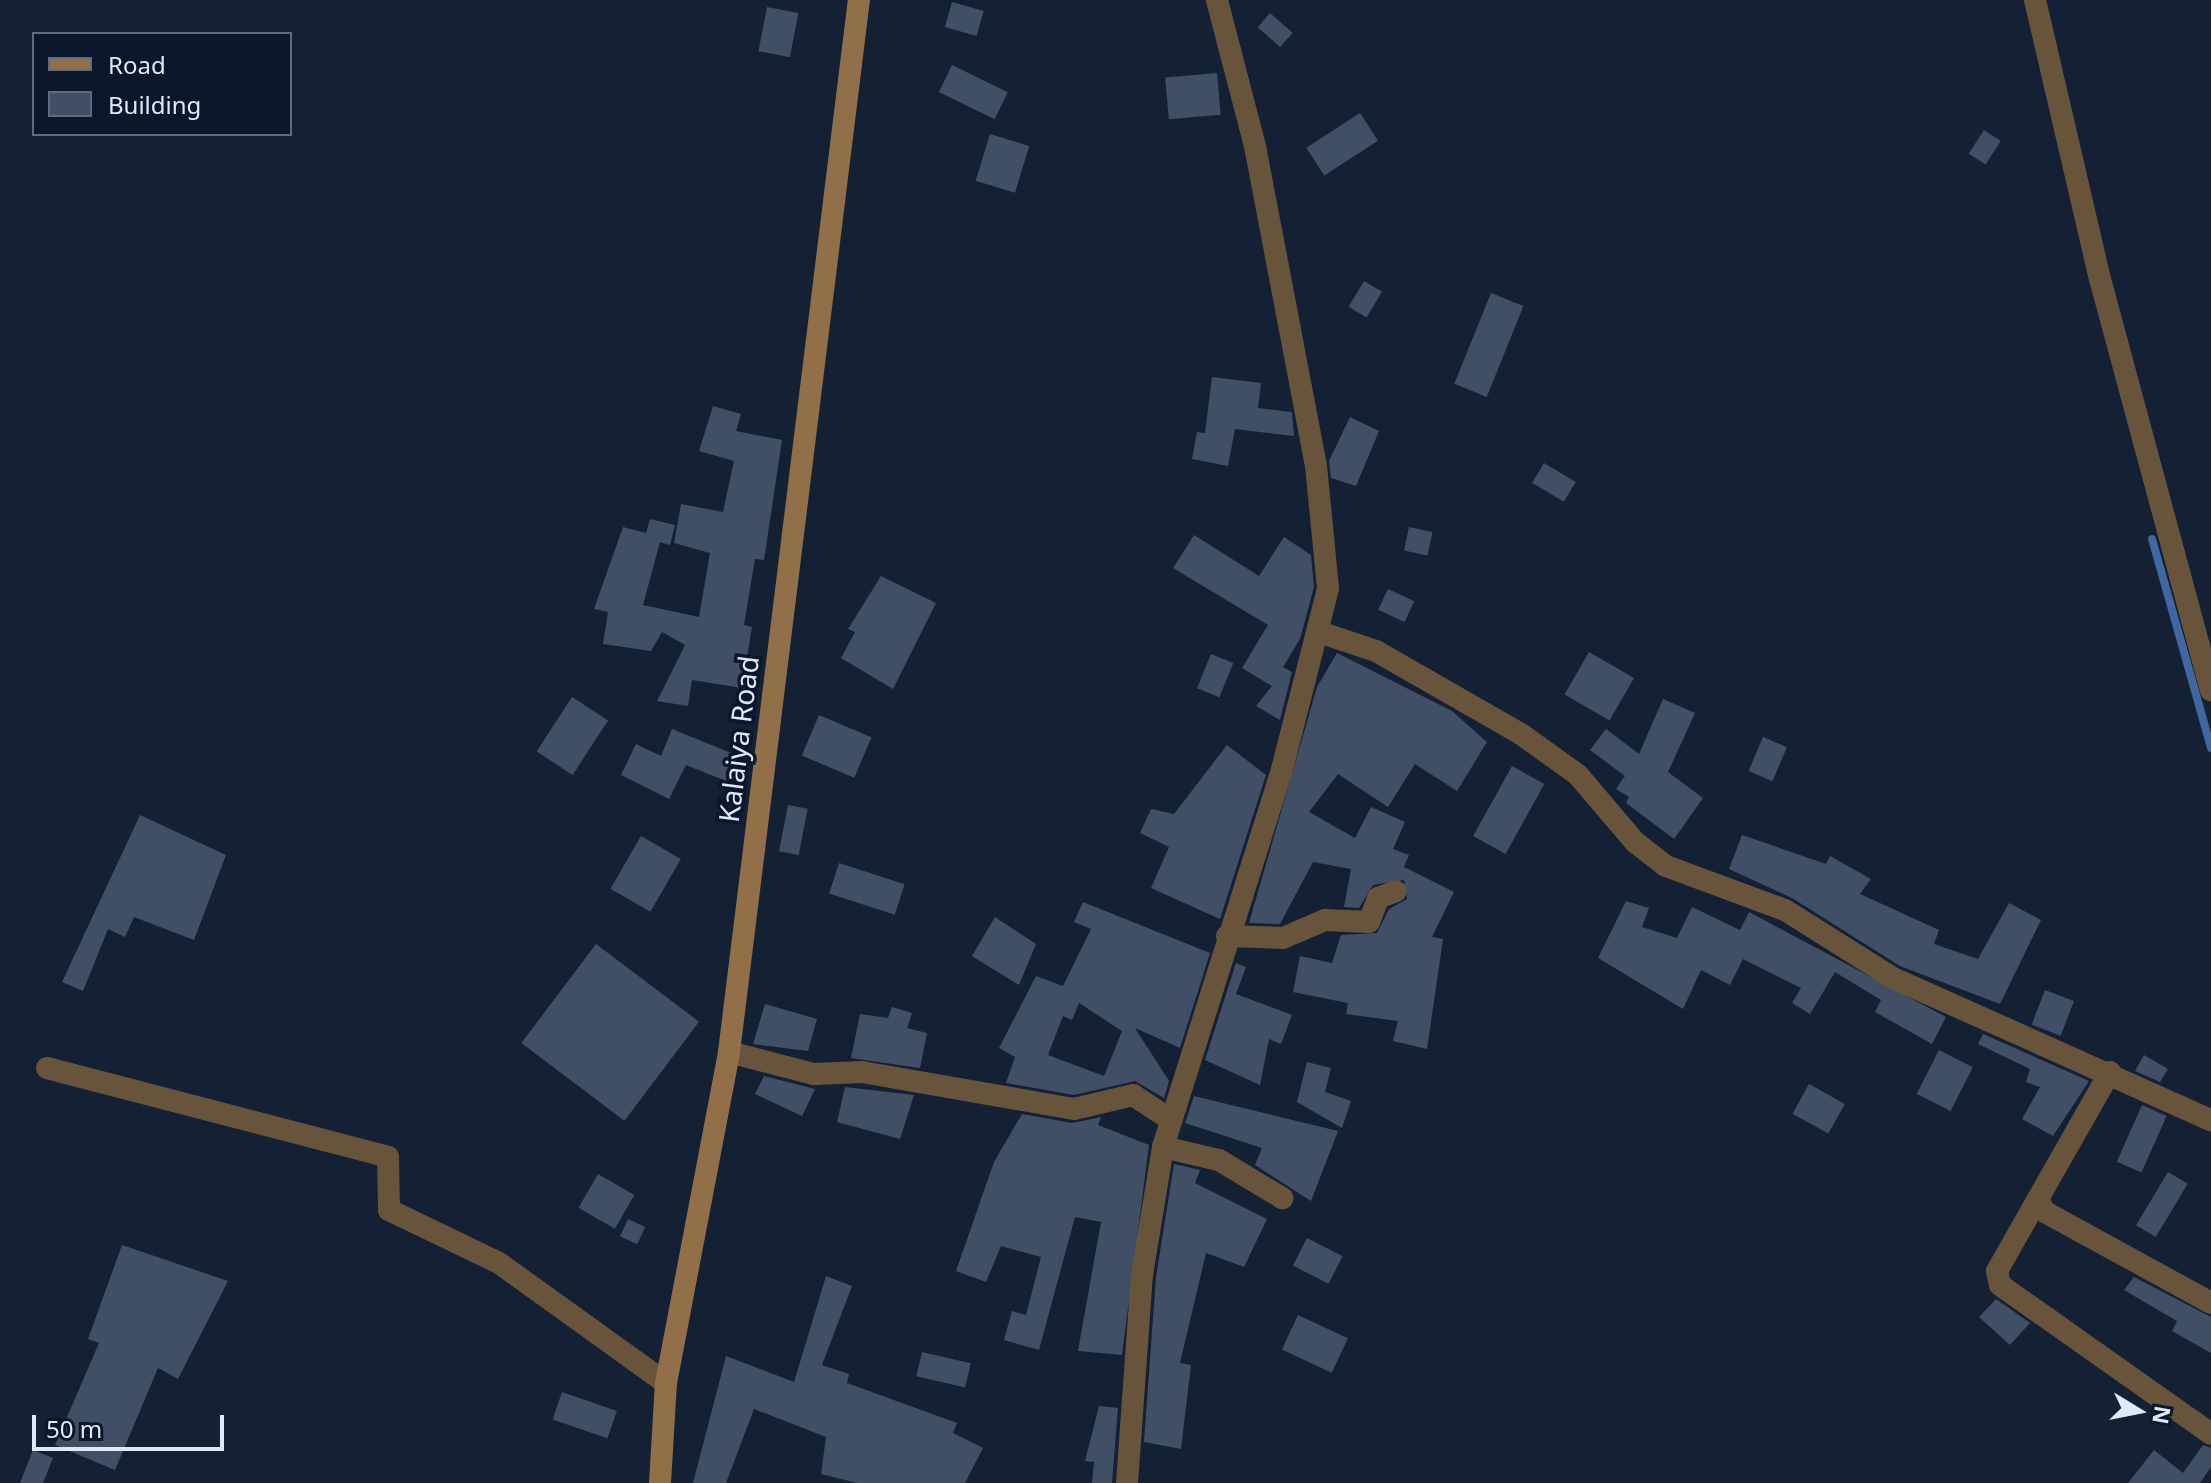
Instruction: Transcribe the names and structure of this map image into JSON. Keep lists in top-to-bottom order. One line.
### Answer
{"streets":{"main road":["Kalaiya Road"]},"legend":["Road","Building"],"scale_bar":"50 m","north":"right"}
